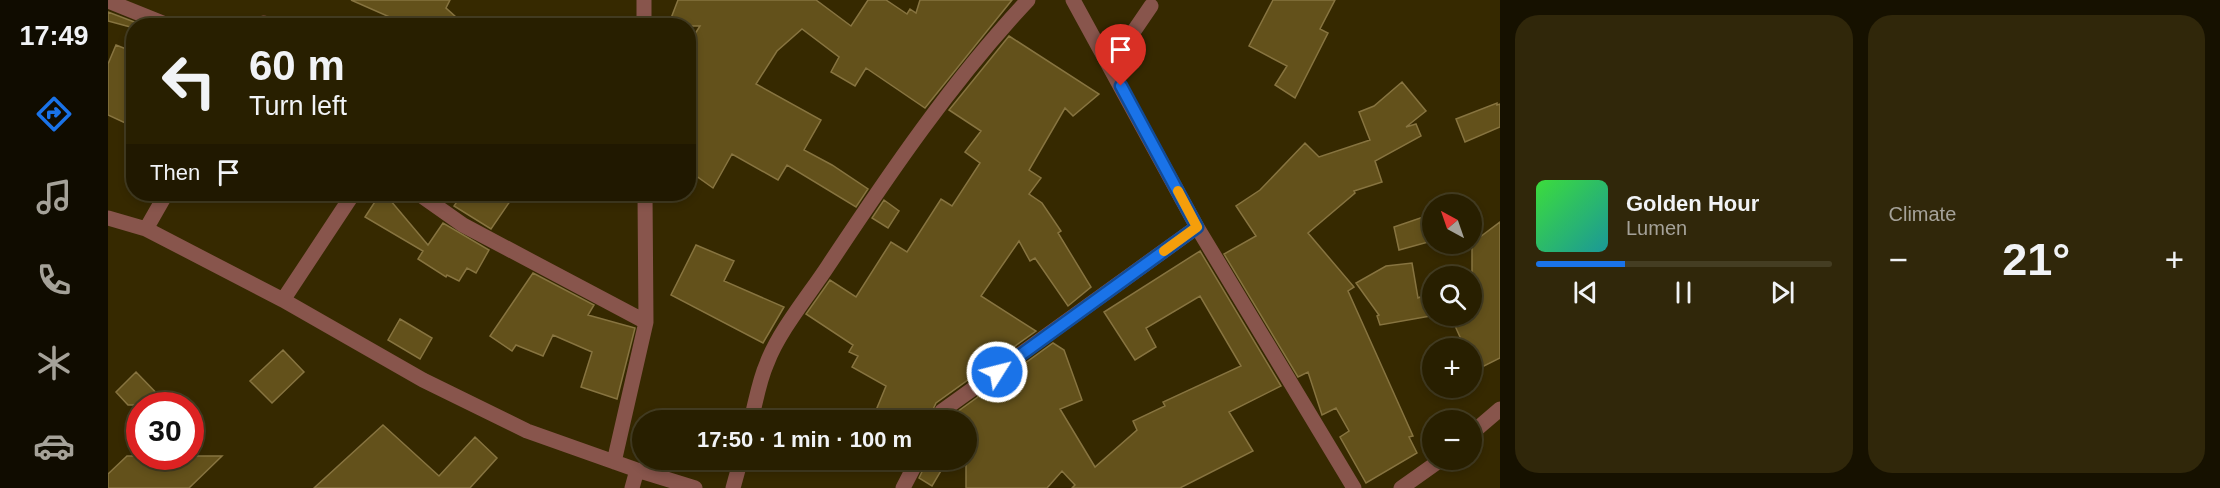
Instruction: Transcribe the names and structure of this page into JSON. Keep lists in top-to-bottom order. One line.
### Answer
{"north":"top left","page":{"tabs":"17:49","tile":"Climate","turn":["60 m","Turn left"],"then":"Then","song":["Golden Hour","Lumen"],"map_buttons":["+","−"],"heat":["−","21°","+"],"limit":"30","trip":"17:50 · 1 min · 100 m"}}
